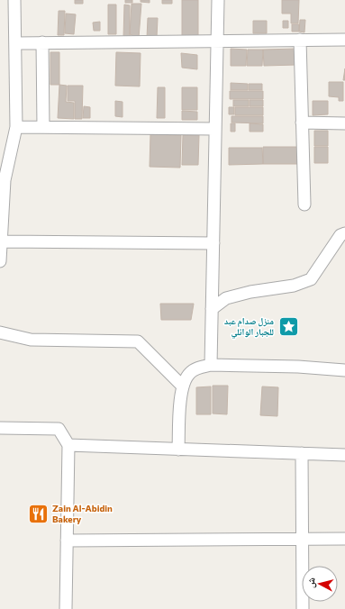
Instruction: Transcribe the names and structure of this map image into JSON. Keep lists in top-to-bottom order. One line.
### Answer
{"places":{"place":["منزل صدام عبد للجبار الوائلي"],"restaurant":["Zain Al-Abidin Bakery"]},"north":"left"}
